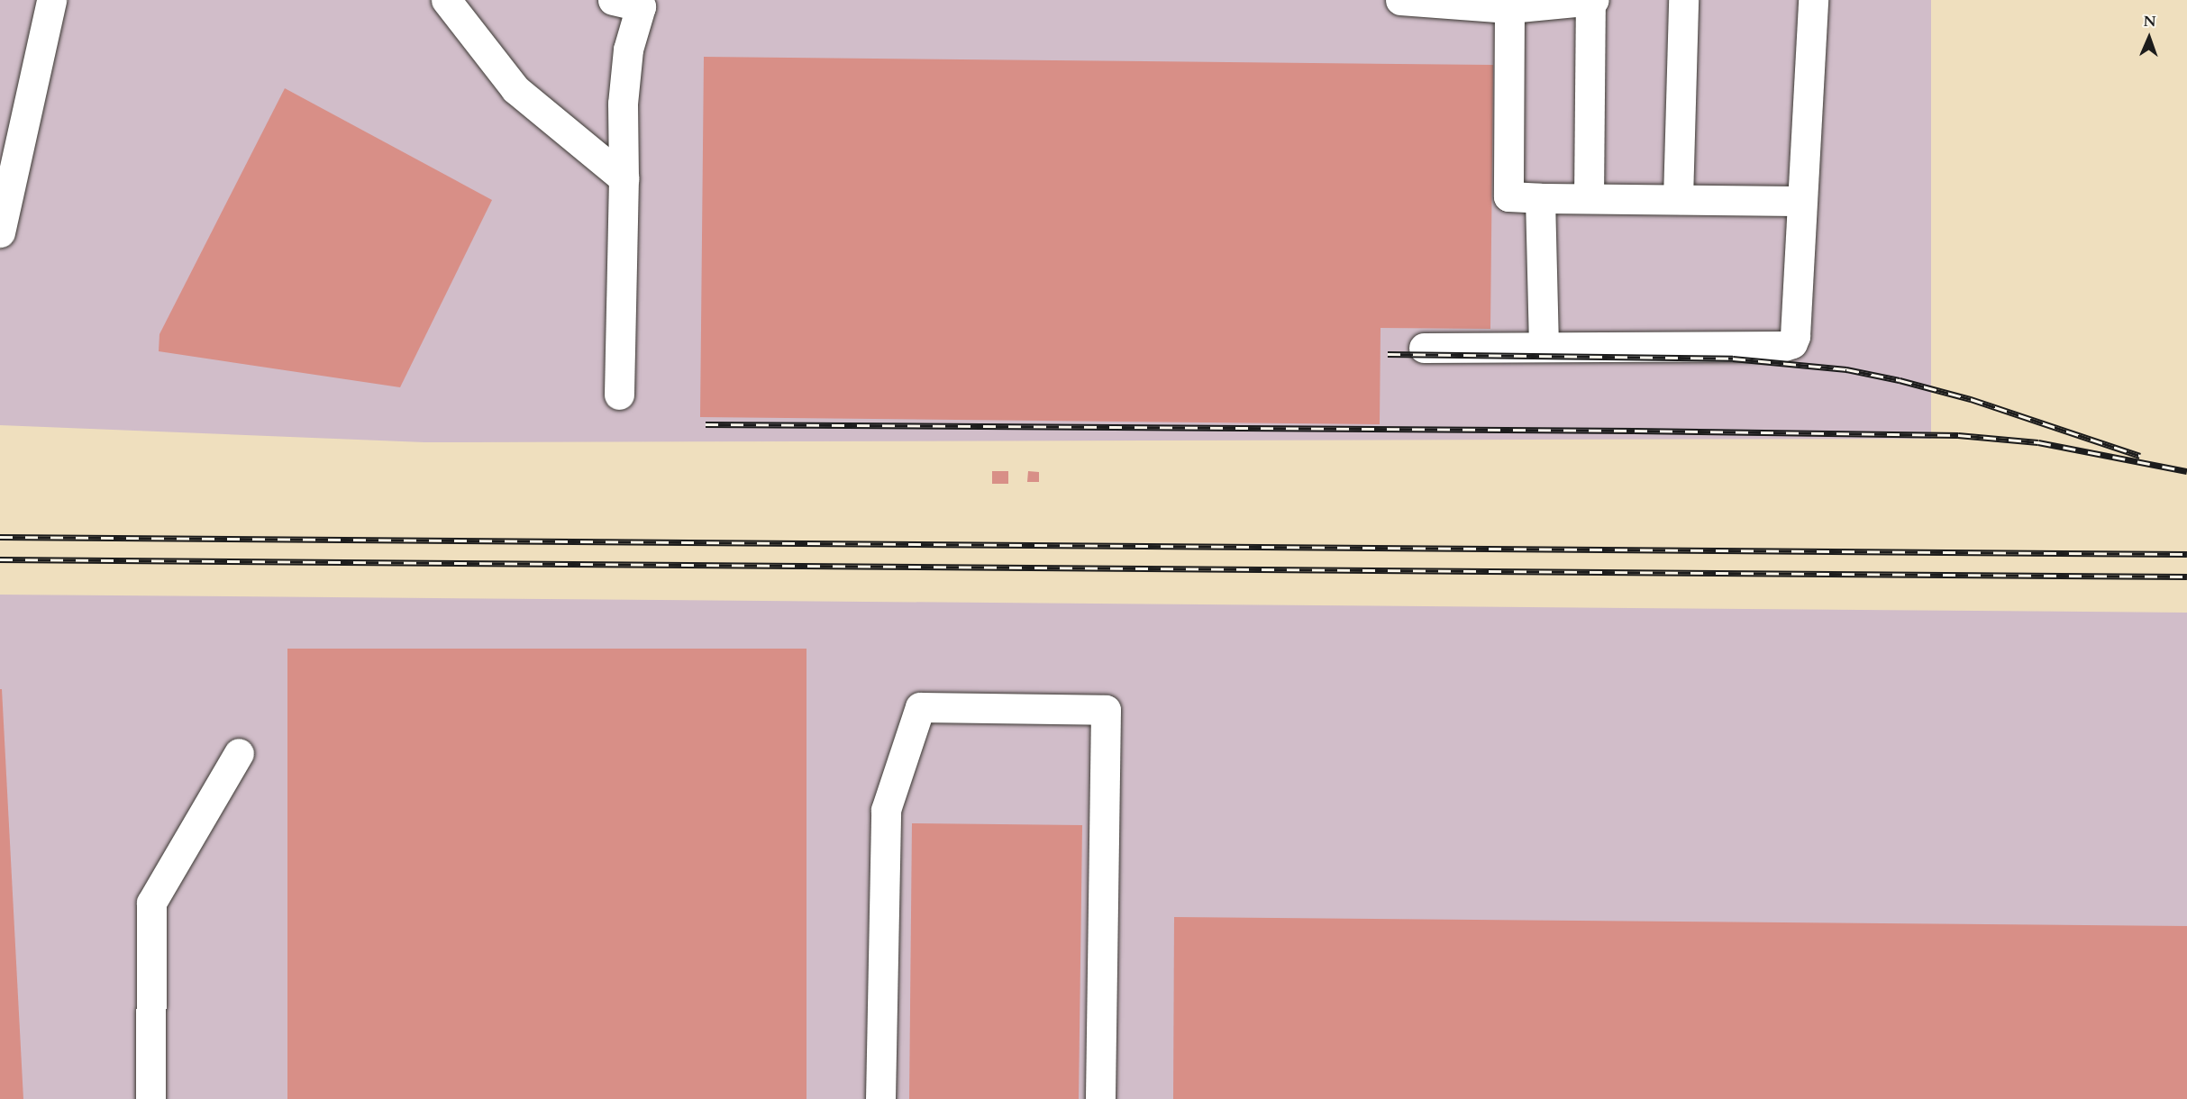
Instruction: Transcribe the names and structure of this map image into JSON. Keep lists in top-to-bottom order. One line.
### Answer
{"north":"top"}
